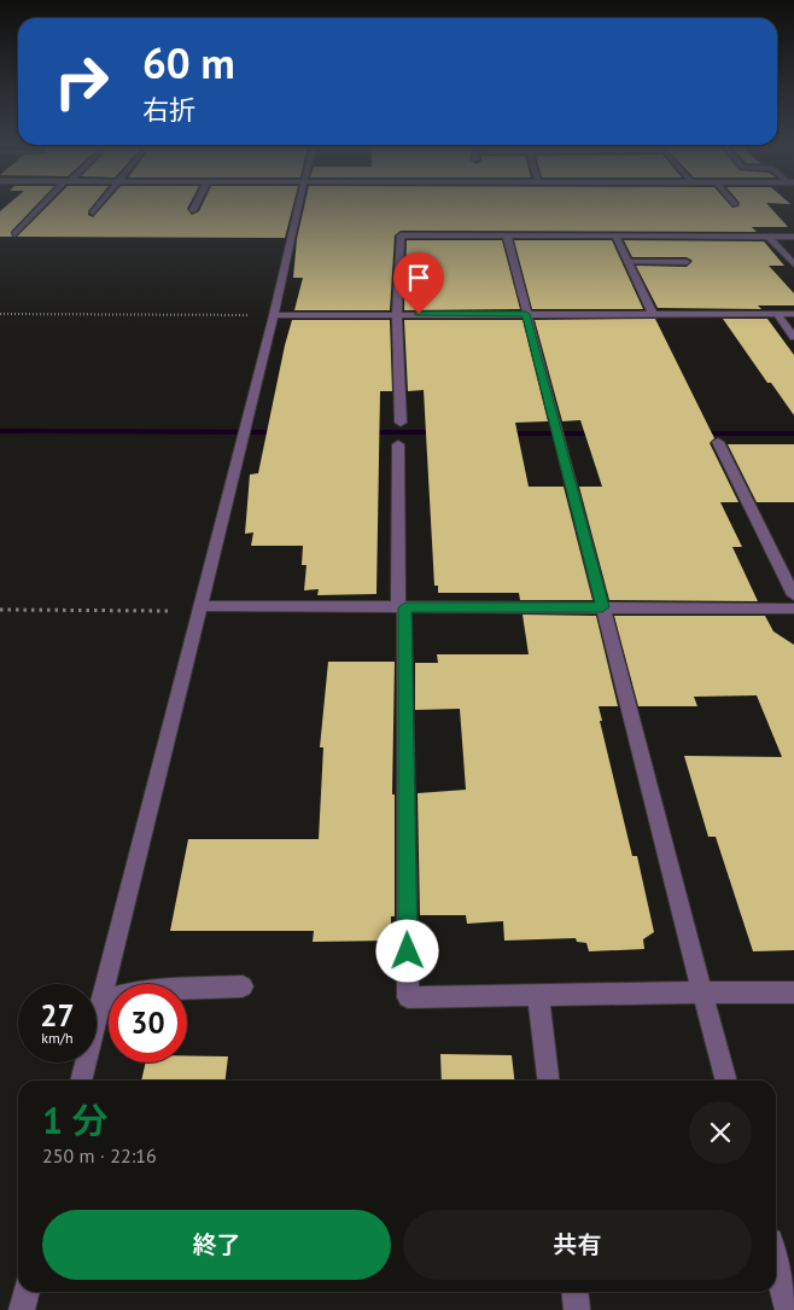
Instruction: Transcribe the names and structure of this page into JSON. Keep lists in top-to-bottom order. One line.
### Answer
{"page":{"turn":["60 m","右折"],"speed":"27 km/h","limit":"30","heading":["1 分","250 m · 22:16"],"buttons":["終了","共有"]}}
